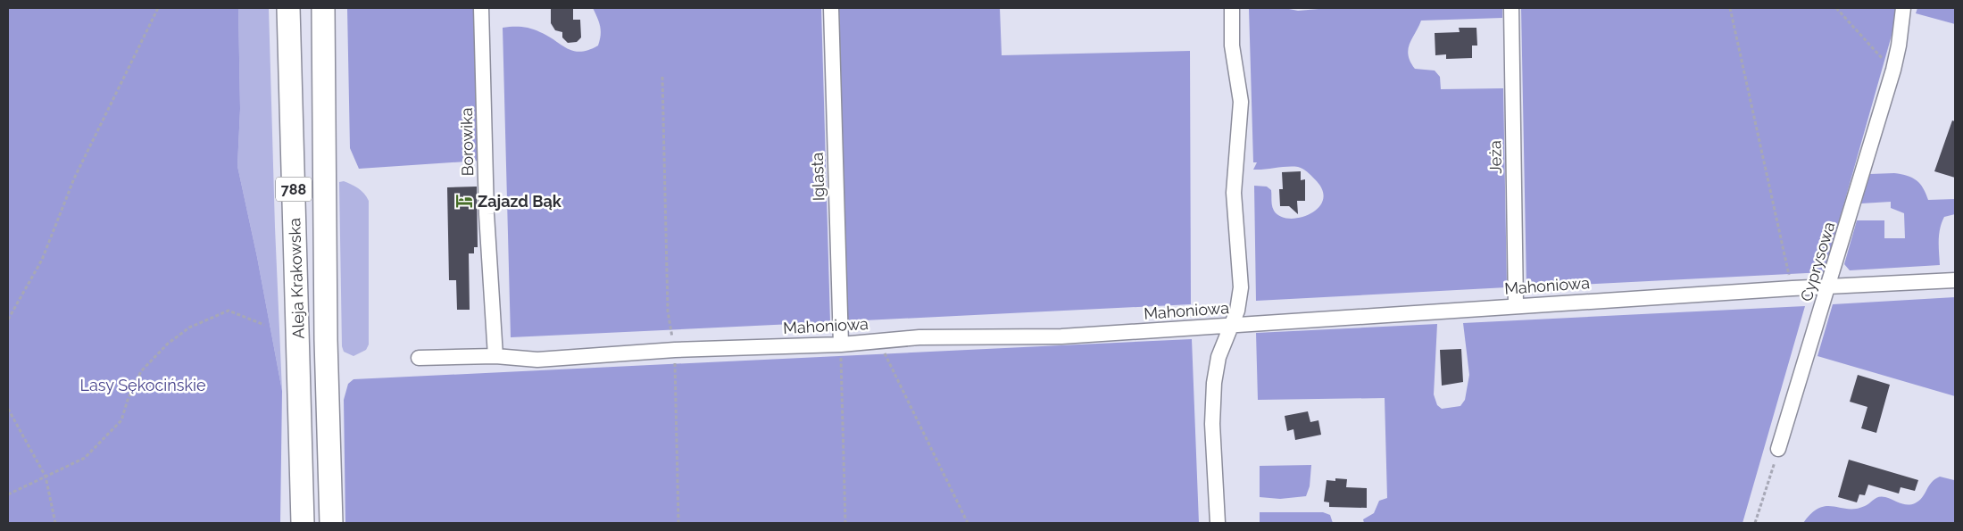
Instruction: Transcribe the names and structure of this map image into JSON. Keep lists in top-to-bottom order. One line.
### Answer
{"streets":{"main road":["788","Aleja Krakowska"],"street":["Borowika","Jeża","Iglasta","Cyprysowa","Mahoniowa"]},"crossings":[["Borowika","Mahoniowa"],["Jeża","Mahoniowa"],["Iglasta","Mahoniowa"],["Cyprysowa","Mahoniowa"]],"parks":["Lasy Sękocińskie"],"places":{"hotel":["Zajazd Bąk"]}}
